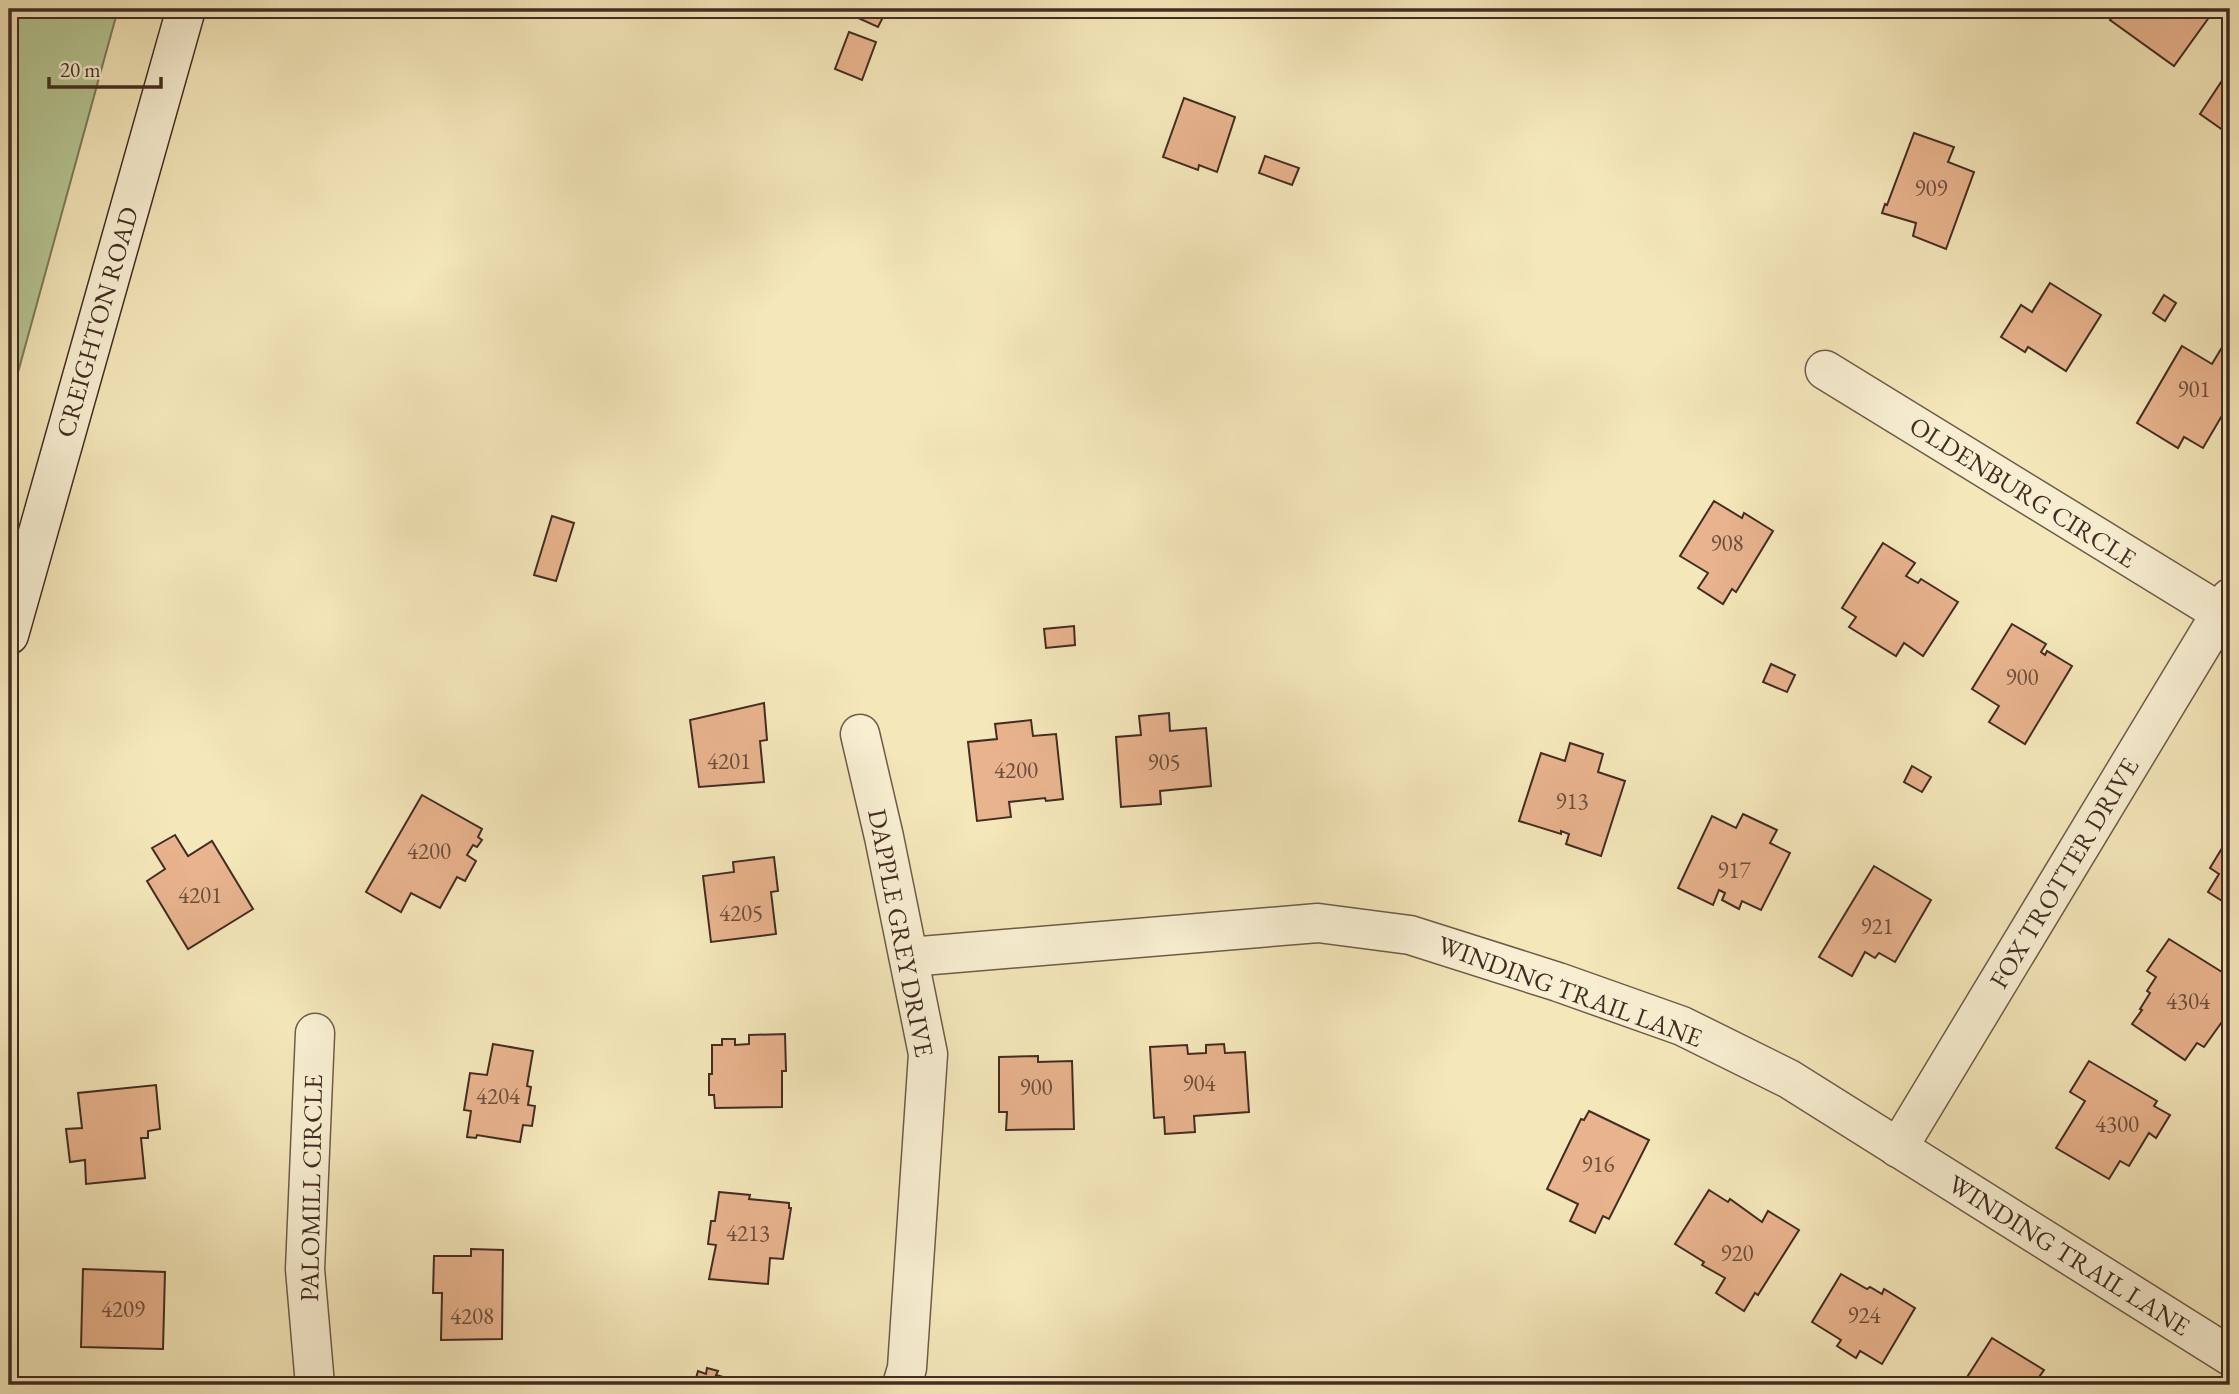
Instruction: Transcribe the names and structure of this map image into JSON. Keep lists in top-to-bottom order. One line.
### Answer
{"streets":{"street":["CREIGHTON ROAD","OLDENBURG CIRCLE","FOX TROTTER DRIVE","DAPPLE GREY DRIVE","WINDING TRAIL LANE","PALOMILL CIRCLE"]},"crossings":[["OLDENBURG CIRCLE","FOX TROTTER DRIVE"],["FOX TROTTER DRIVE","WINDING TRAIL LANE"],["DAPPLE GREY DRIVE","WINDING TRAIL LANE"]],"house_numbers":["909","901","908","900","4201","905","4200","913","4200","917","4201","4205","921","4304","904","900","4204","4300","916","4213","920","4209","924","4208"],"scale_bar":"20 m"}
